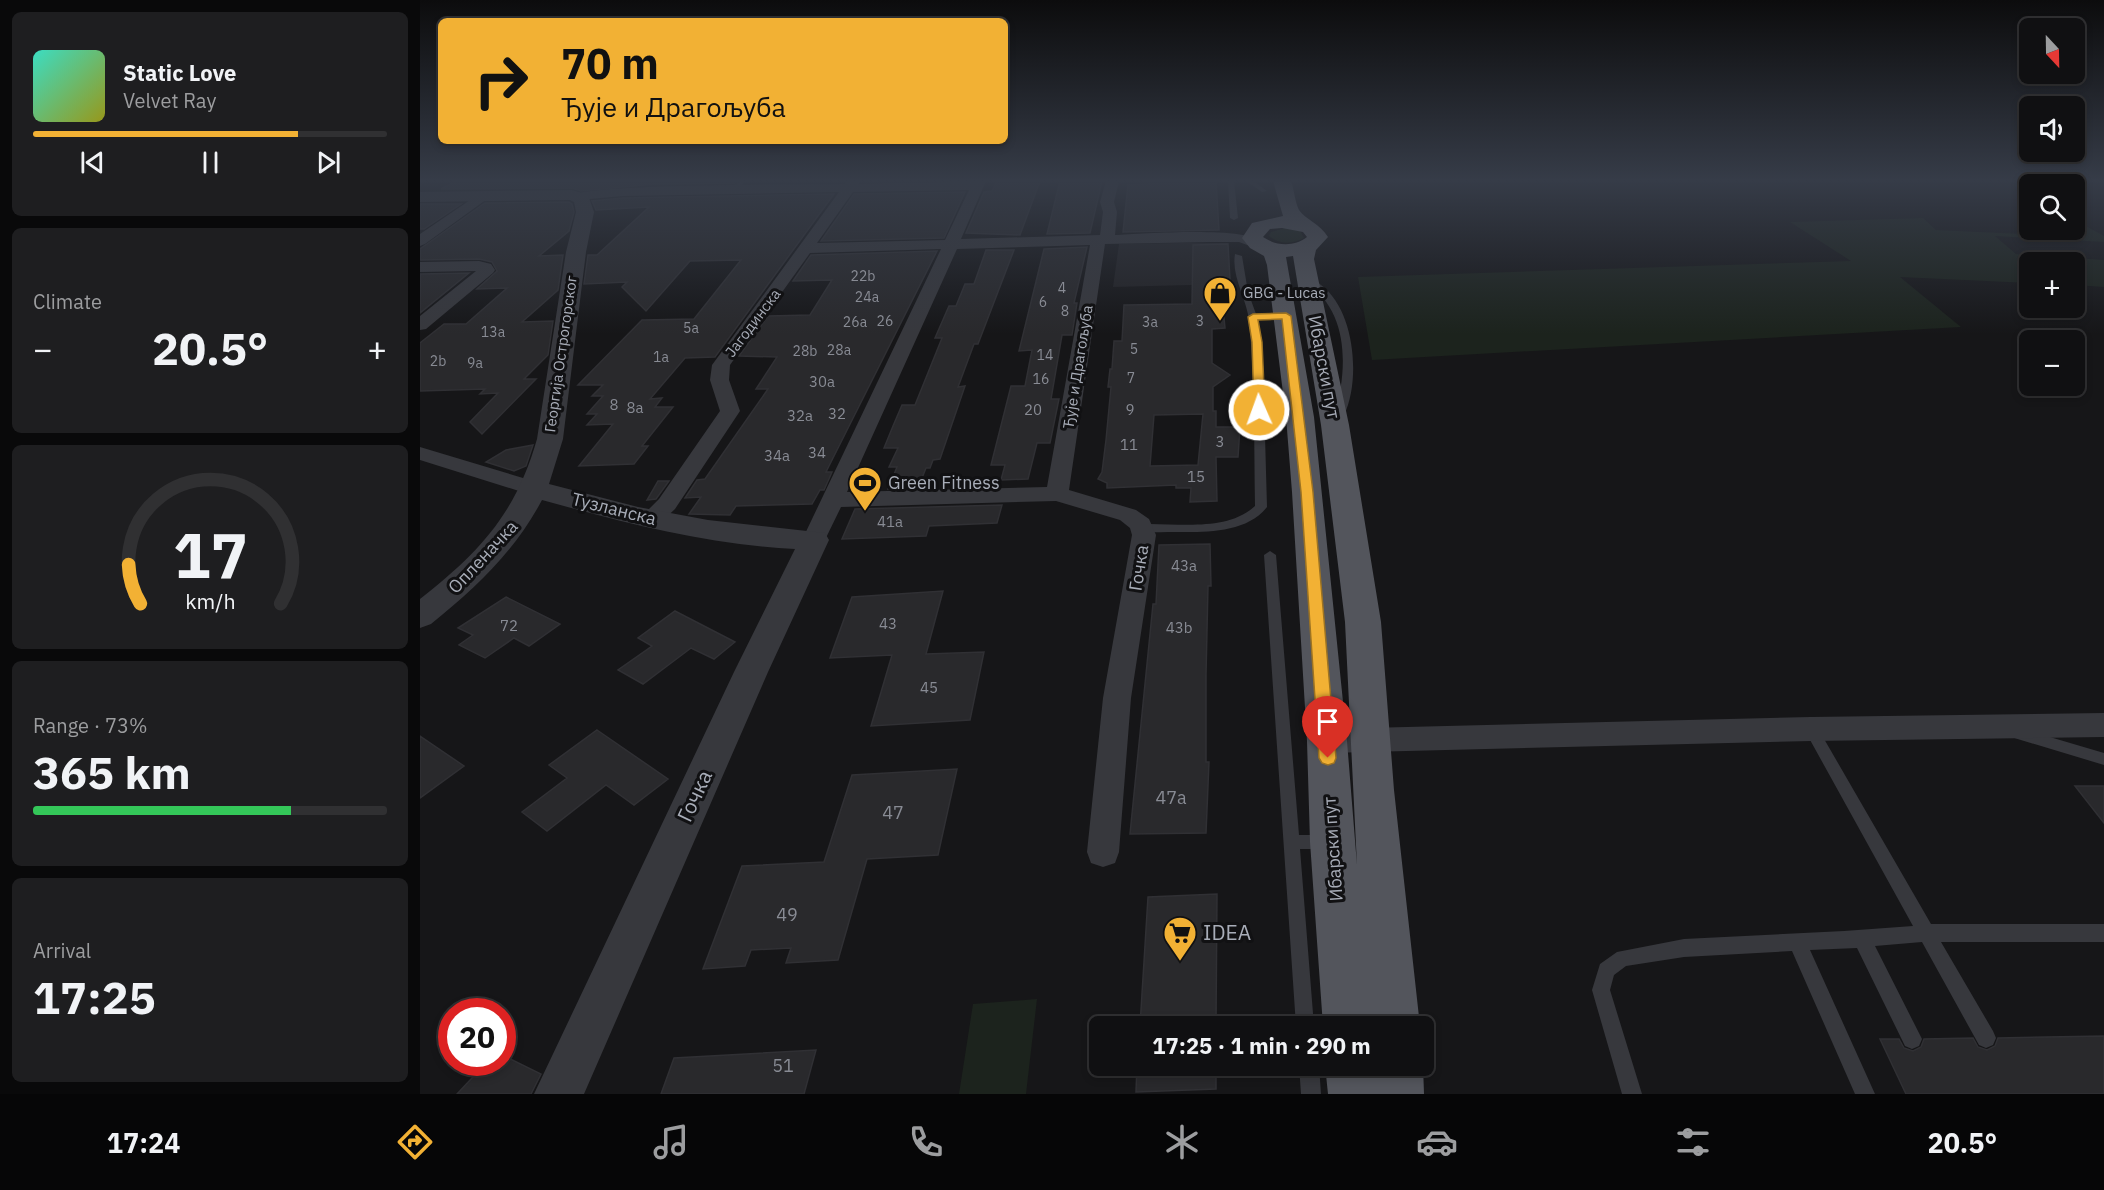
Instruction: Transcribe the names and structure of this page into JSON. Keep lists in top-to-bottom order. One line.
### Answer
{"streets":{"main road":["Ибарски пут"],"street":["Јагодинска","Георгија Острогорског","Ђује и Драгољуба","Тузланска","Опленачка","Гочка"]},"crossings":[["Јагодинска","Тузланска"],["Георгија Острогорског","Тузланска"],["Георгија Острогорског","Опленачка"],["Ђује и Драгољуба","Гочка"],["Тузланска","Опленачка"],["Тузланска","Гочка"]],"places":{"shop":["GBG - Lucas"],"sports":["Green Fitness"],"supermarket":["IDEA"]},"house_numbers":["22b","4","24a","6","8","26","3","26a","3a","5a","13a","5","28a","28b","14","1a","2b","9a","7","16","30a","8","8a","20","9","32","32a","3","11","34","34a","15","41a","43a","43","72","43b","45","47a","47","49","51"],"north":"bottom","page":{"map_buttons":["+","−"],"turn":["70 m","Ђује и Драгољуба"],"song":["Static Love","Velvet Ray"],"tile":["Climate",["Range · 73%","365 km"],["Arrival","17:25"]],"heat":["−","20.5°","+"],"limit":"20","trip":"17:25 · 1 min · 290 m","tabs":["17:24","20.5°"],"gauge":["17","km/h"]}}
